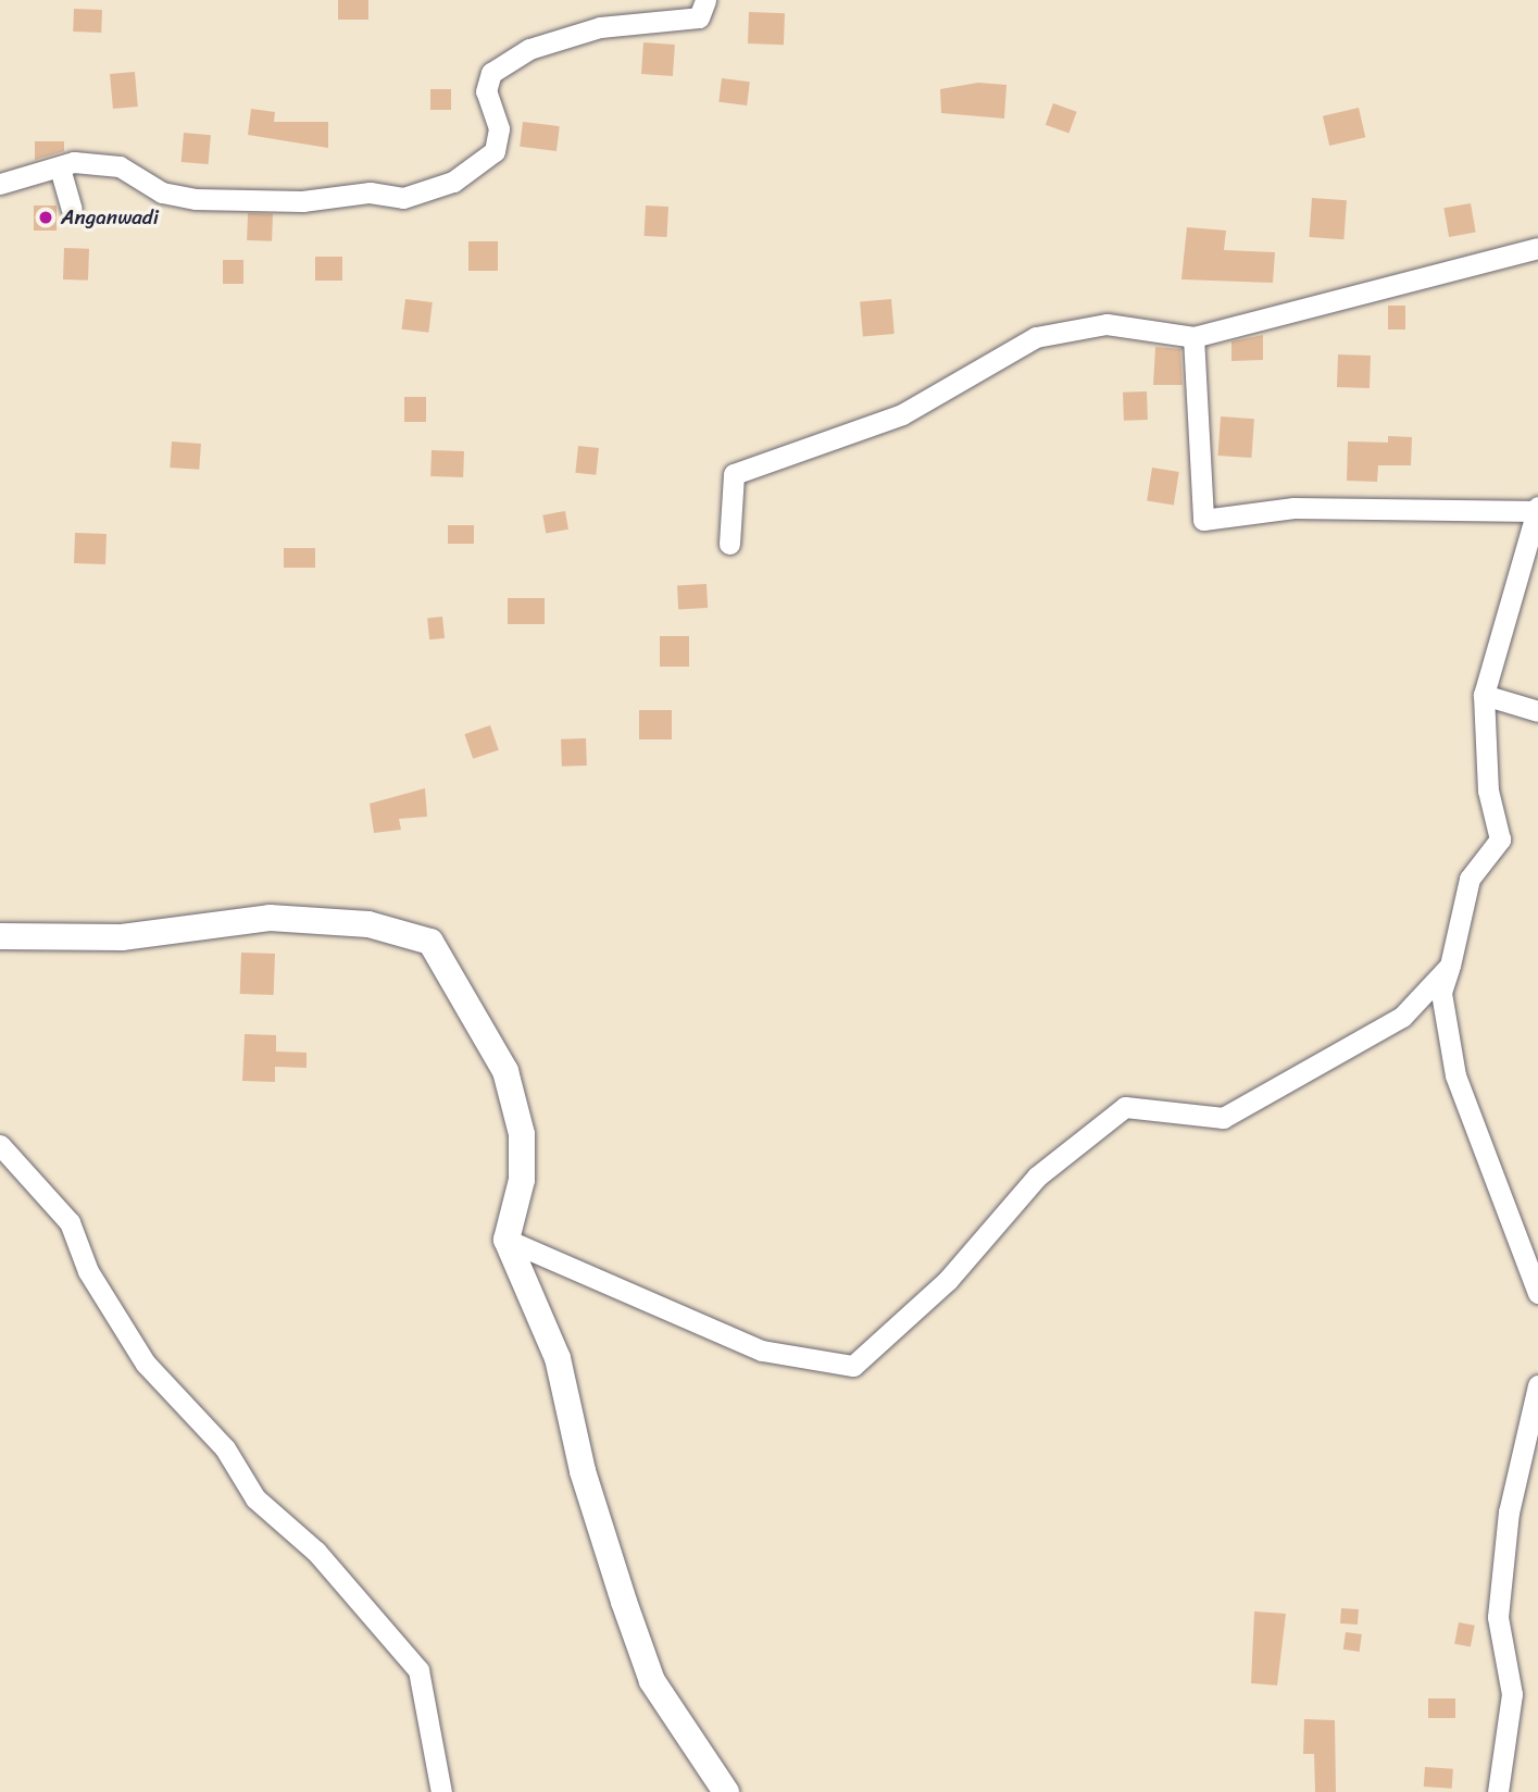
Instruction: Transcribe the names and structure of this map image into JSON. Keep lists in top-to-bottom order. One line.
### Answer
{"places":["Anganwadi"]}
